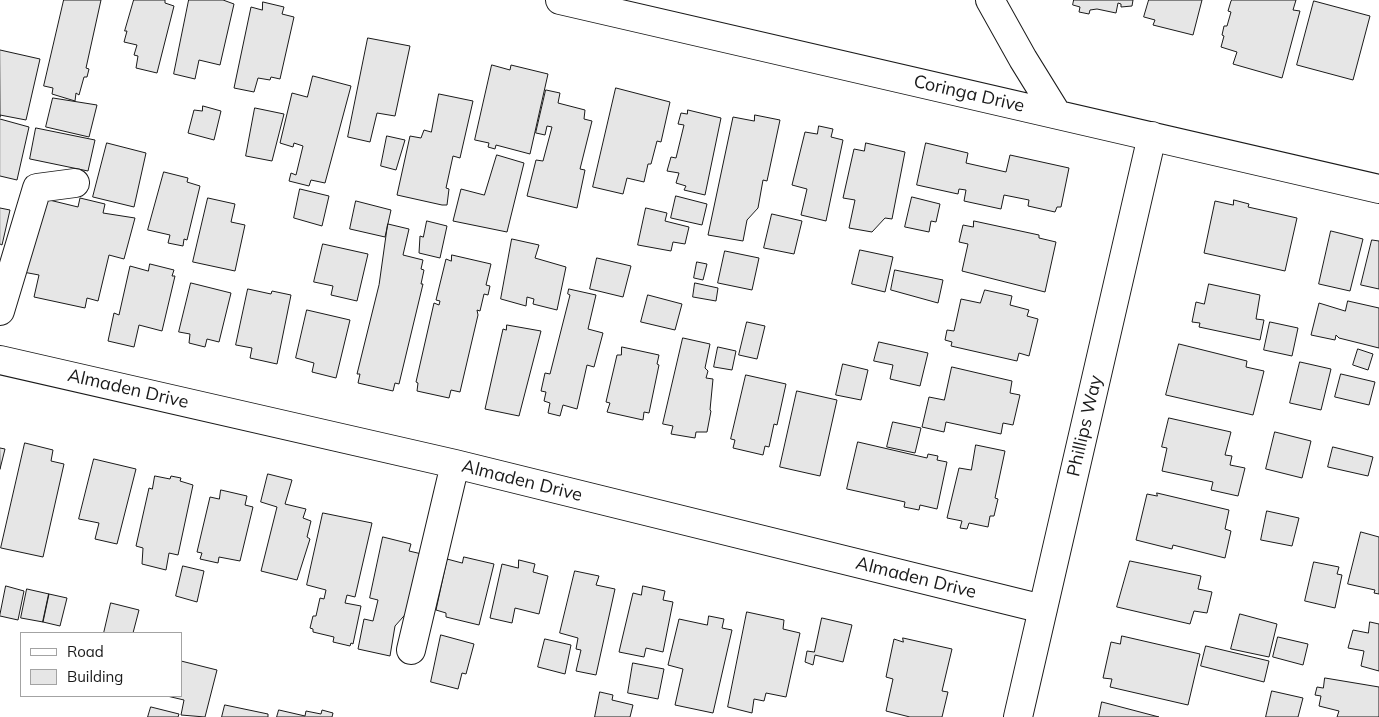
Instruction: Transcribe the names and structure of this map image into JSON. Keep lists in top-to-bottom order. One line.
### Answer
{"streets":{"street":["Coringa Drive","Almaden Drive","Phillips Way"]},"crossings":[["Coringa Drive","Phillips Way"],["Almaden Drive","Phillips Way"]],"legend":["Road","Building"]}
